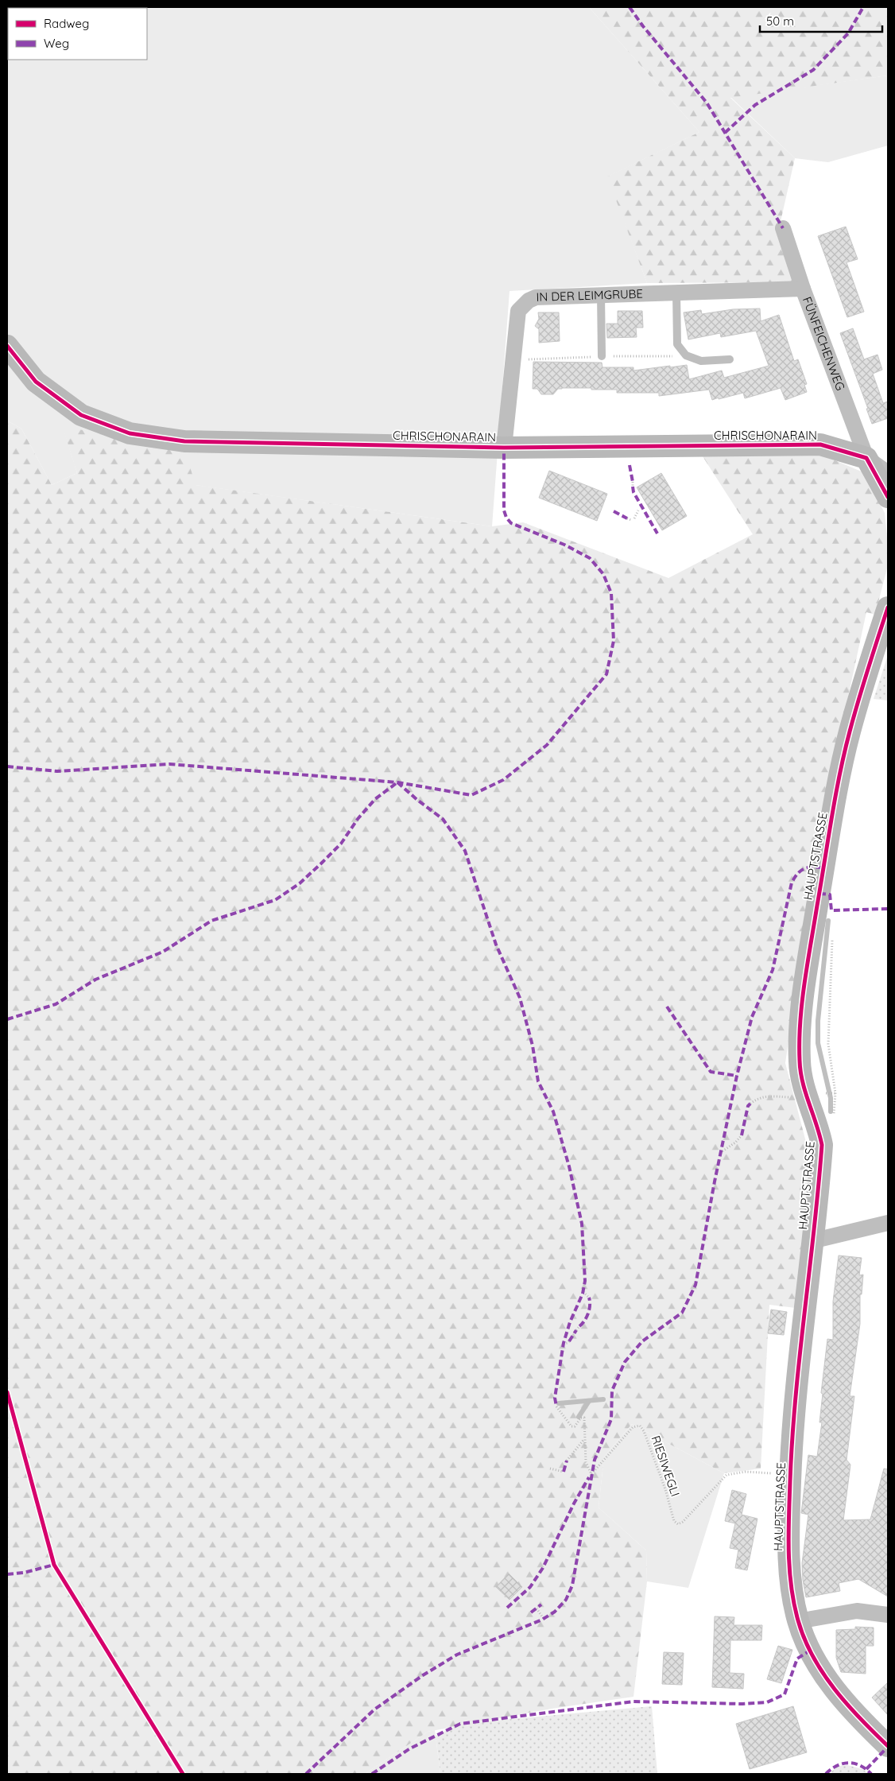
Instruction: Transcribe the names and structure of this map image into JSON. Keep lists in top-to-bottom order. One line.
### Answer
{"streets":{"street":["IN DER LEIMGRUBE","FÜNFEICHENWEG","CHRISCHONARAIN","HAUPTSTRASSE"],"path":["RIESIWEGLI"]},"crossings":[["IN DER LEIMGRUBE","FÜNFEICHENWEG"],["IN DER LEIMGRUBE","CHRISCHONARAIN"],["FÜNFEICHENWEG","CHRISCHONARAIN"],["HAUPTSTRASSE","RIESIWEGLI"]],"legend":["Radweg","Weg"],"scale_bar":"50 m"}
